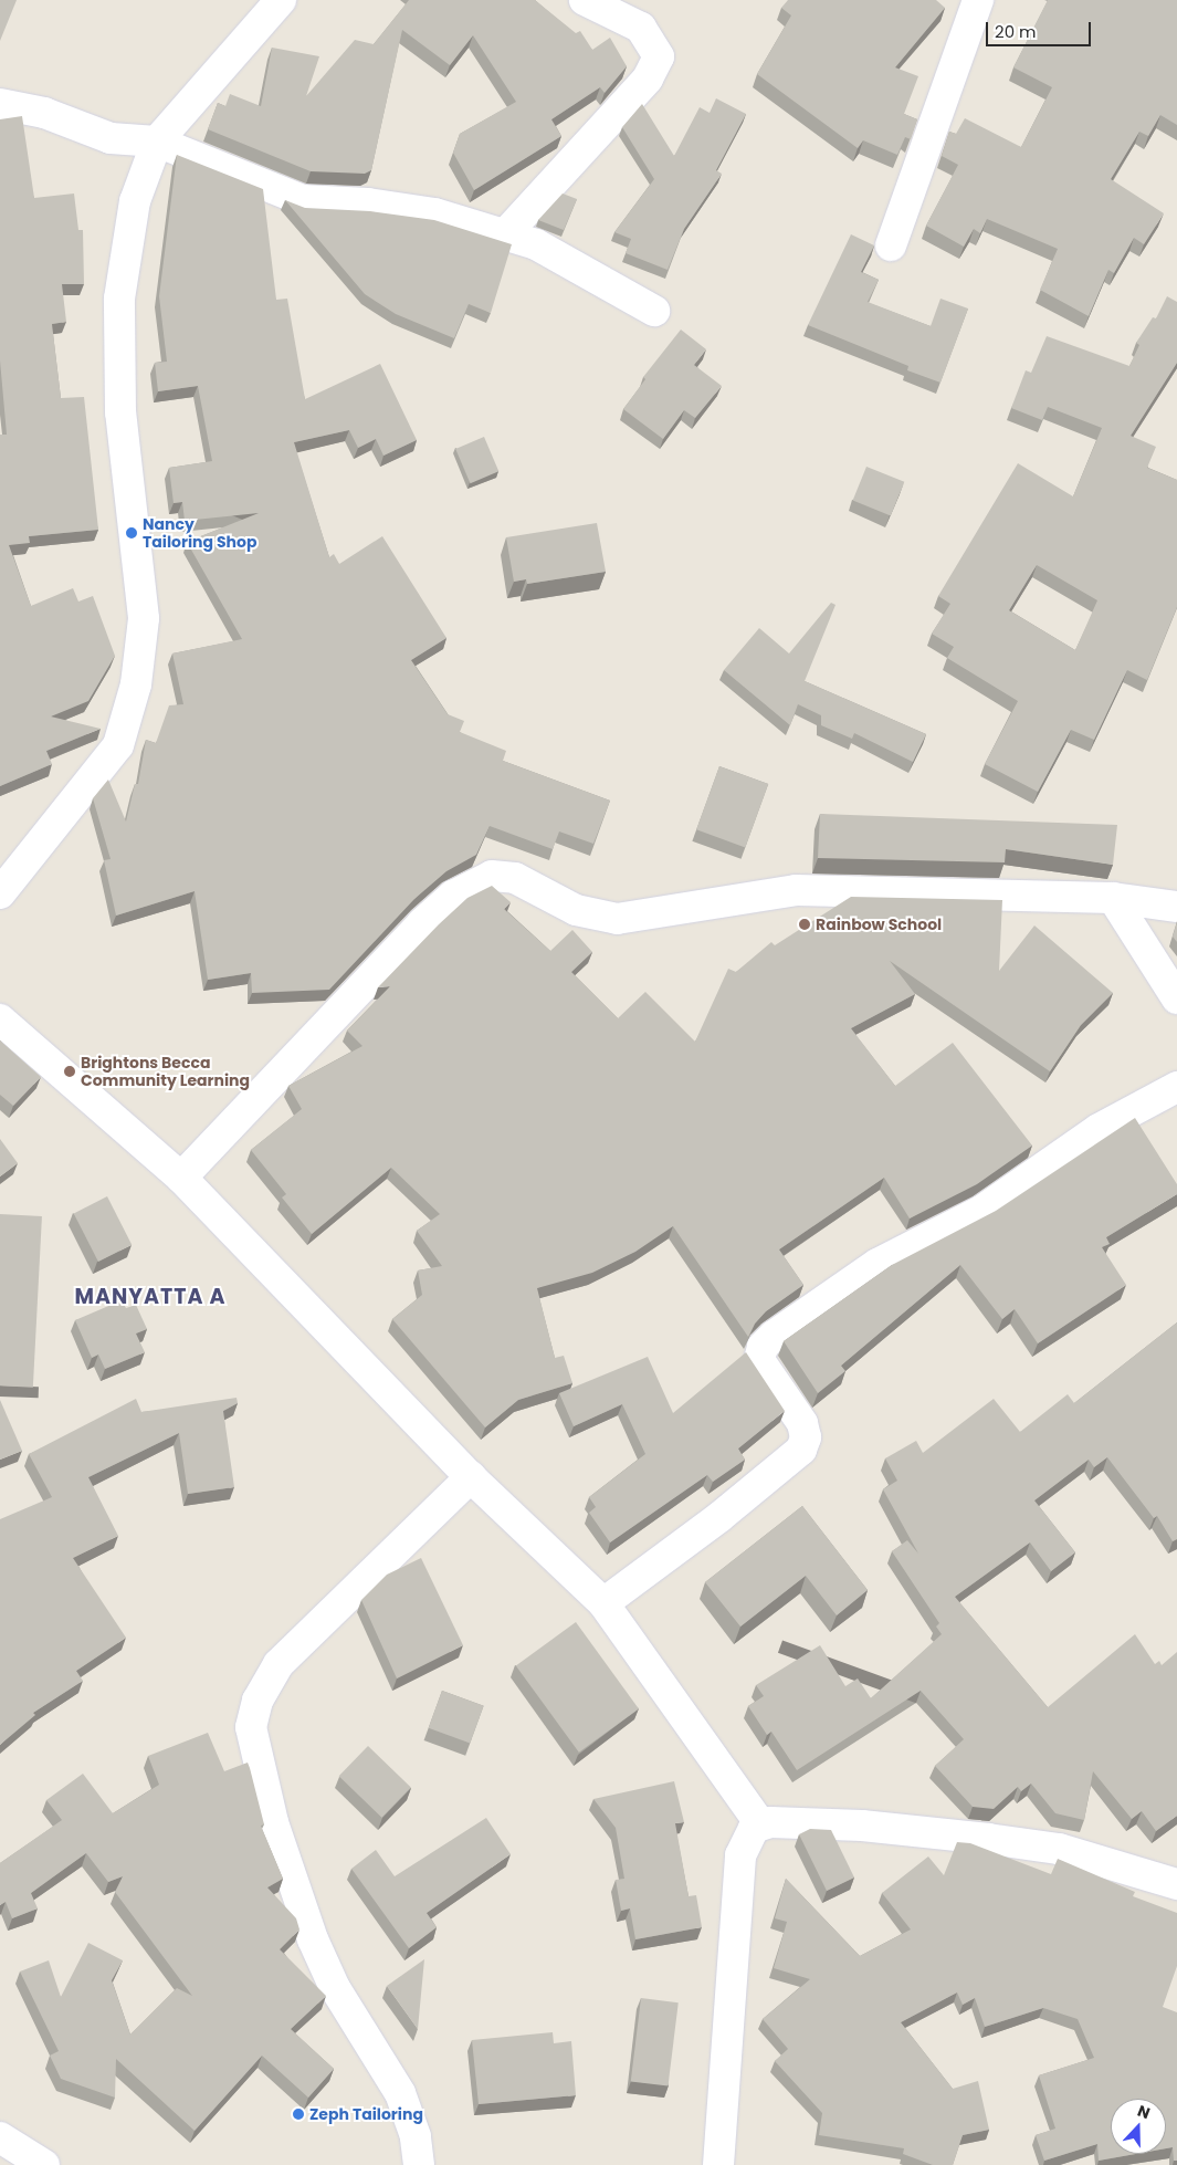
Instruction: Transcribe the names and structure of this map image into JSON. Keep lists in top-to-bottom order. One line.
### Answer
{"districts":["MANYATTA A"],"places":["Nancy Tailoring Shop","Rainbow School","Brightons Becca Community Learning","Zeph Tailoring"],"scale_bar":"20 m","north":"top"}
